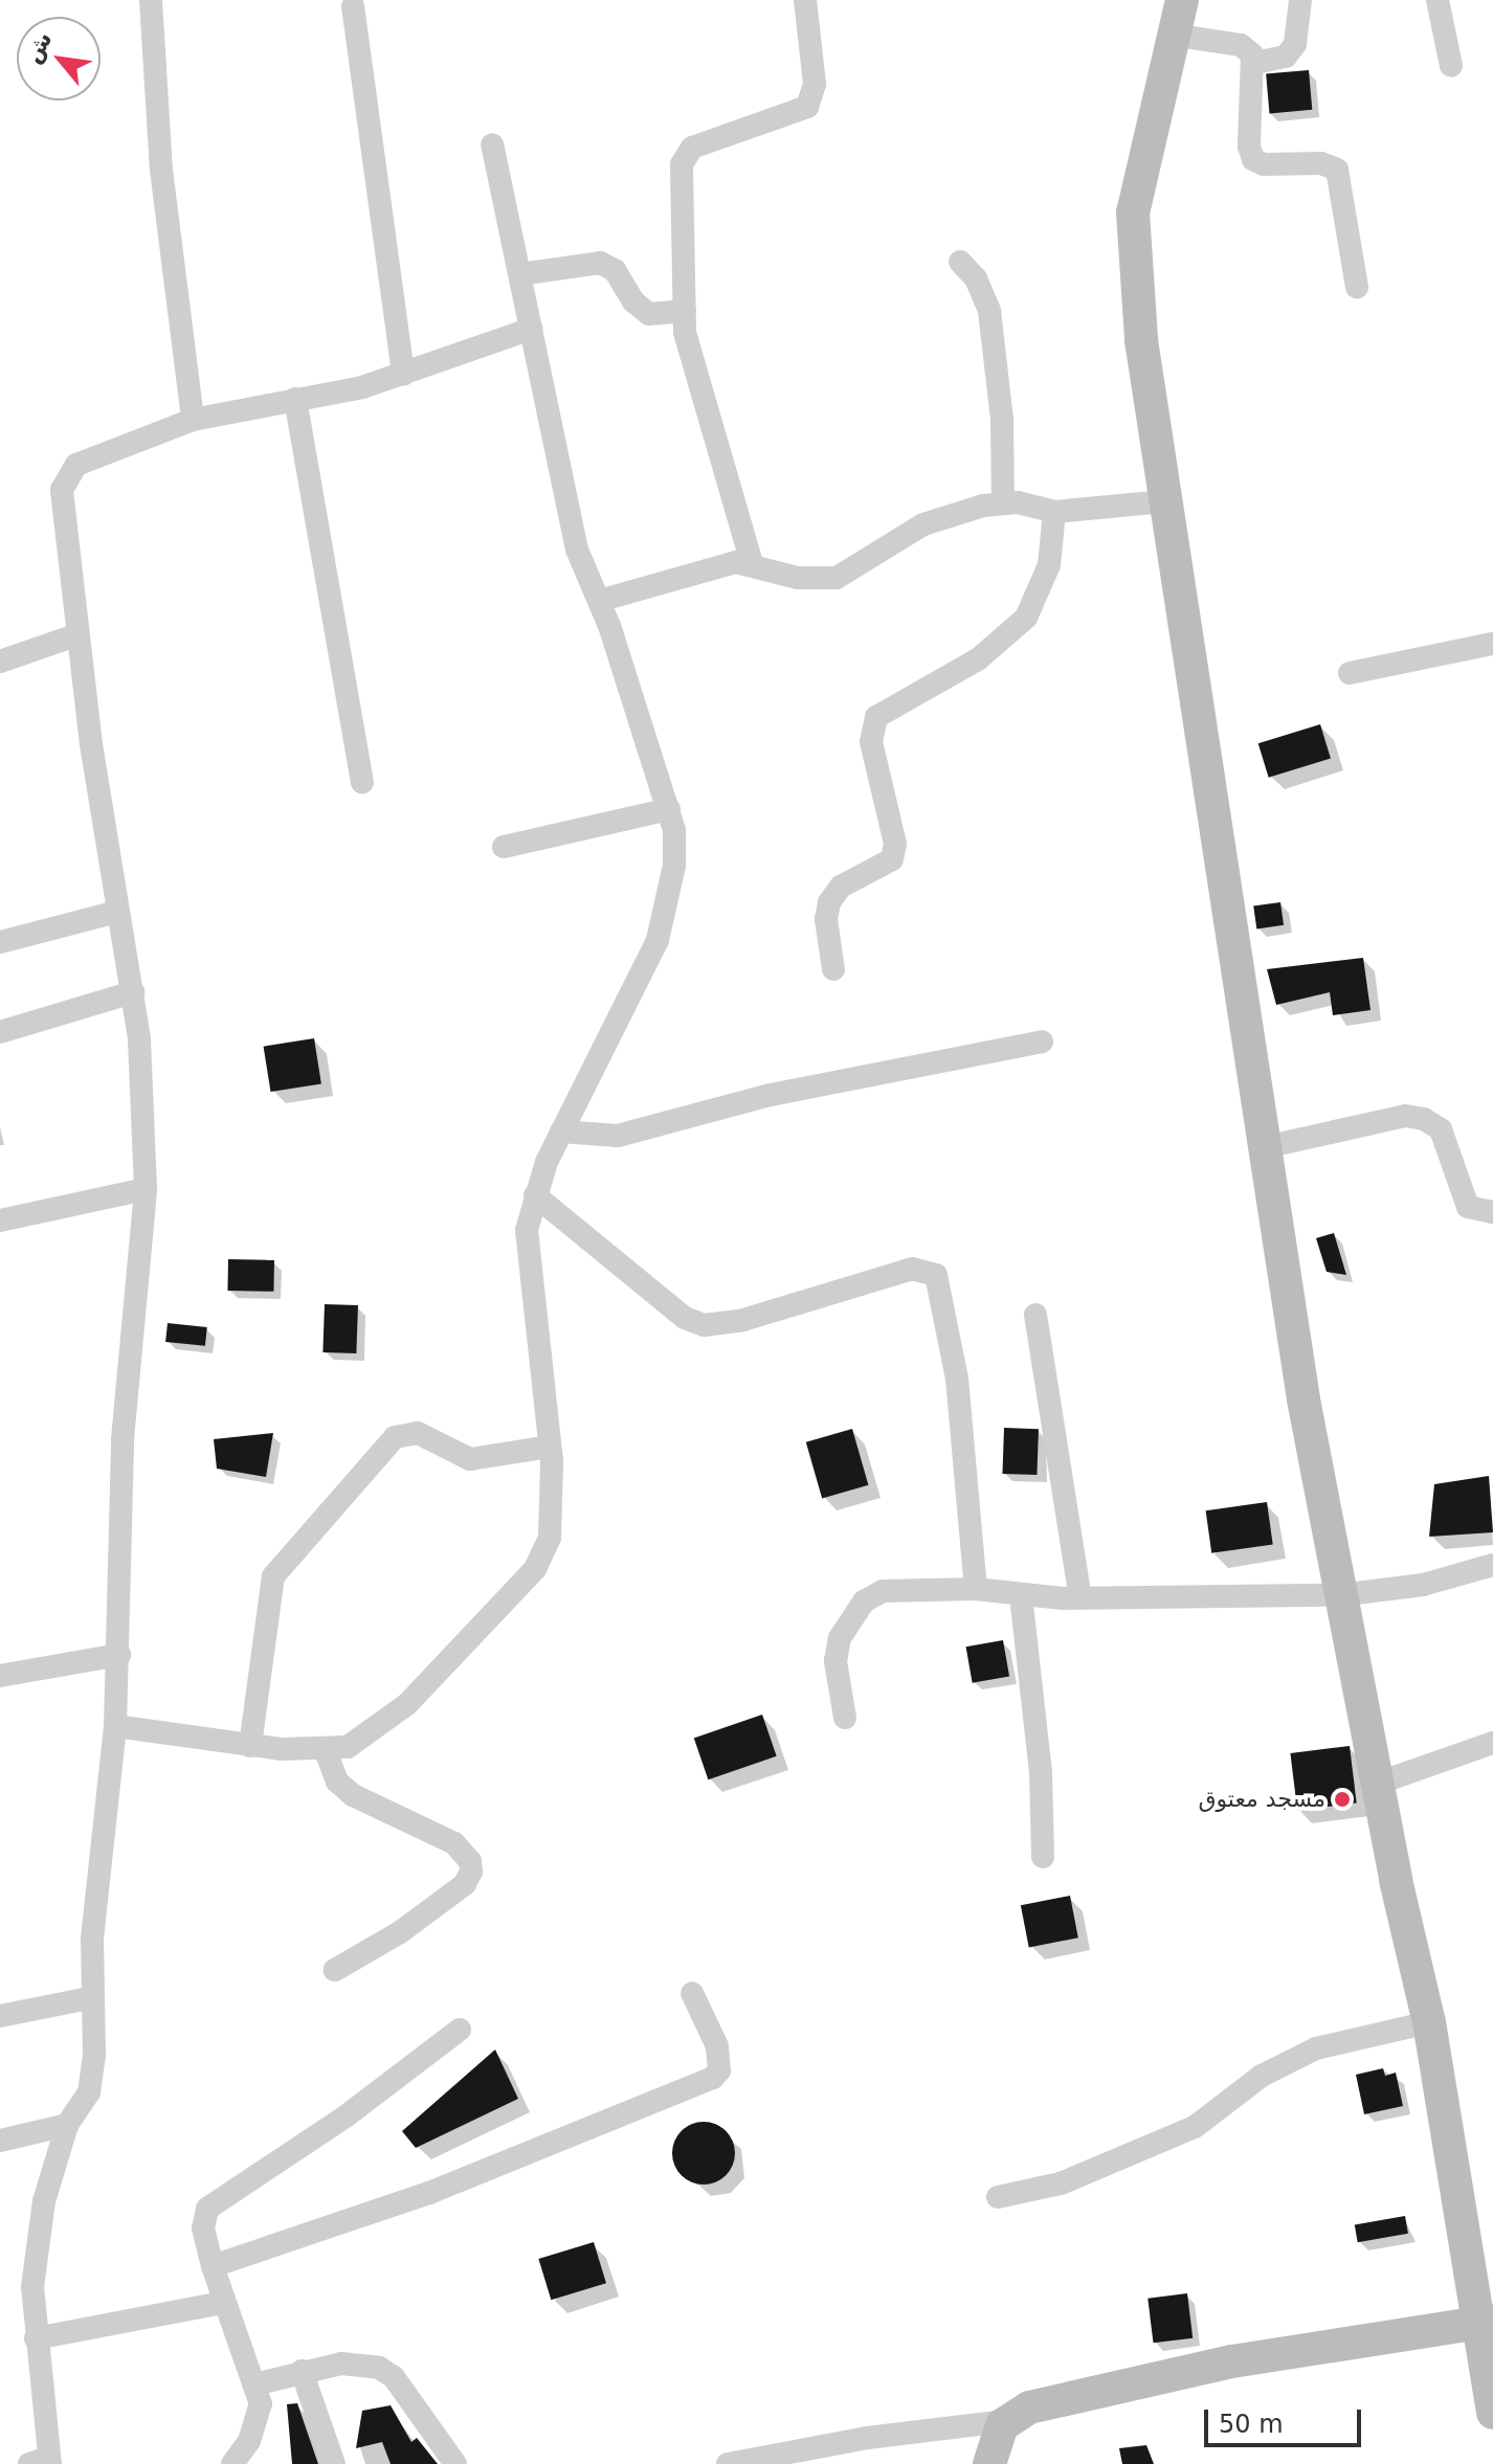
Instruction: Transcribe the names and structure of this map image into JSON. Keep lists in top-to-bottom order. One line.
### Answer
{"places":["مسجد معتوق"],"scale_bar":"50 m","north":"top left"}
